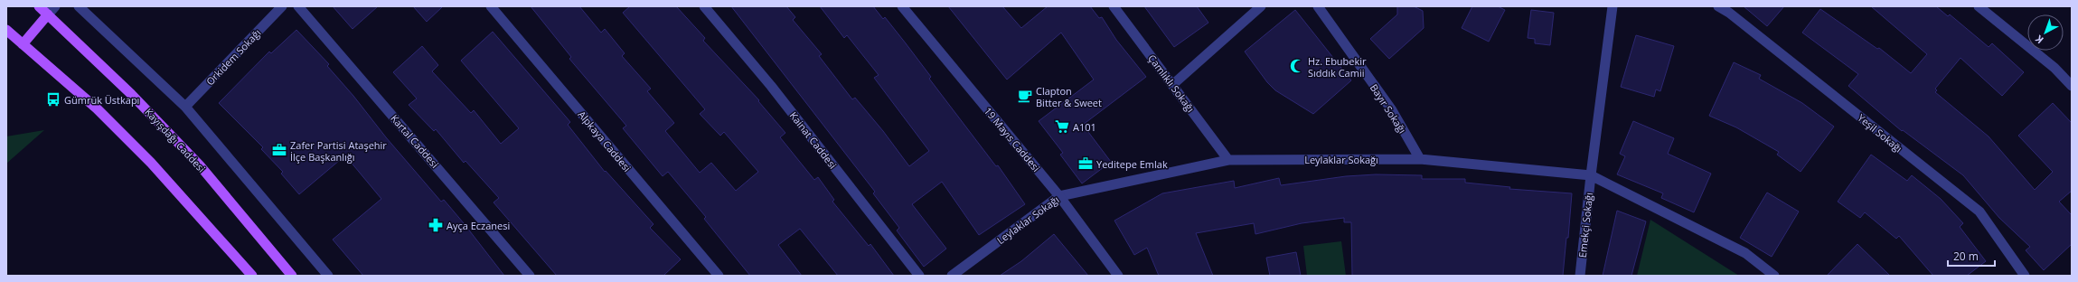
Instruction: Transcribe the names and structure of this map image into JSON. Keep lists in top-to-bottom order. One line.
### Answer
{"streets":{"main road":["Kayışdağı Caddesi"],"street":["Orkidem Sokağı","Çamlıklı Sokağı","Bayır Sokağı","Yeşil Sokağı","19 Mayıs Caddesi","Kainat Caddesi","Kartal Caddesi","Alpkaya Caddesi","Leylaklar Sokağı","Emekçi Sokağı"]},"crossings":[["Çamlıklı Sokağı","Leylaklar Sokağı"],["Bayır Sokağı","Leylaklar Sokağı"],["19 Mayıs Caddesi","Leylaklar Sokağı"],["Leylaklar Sokağı","Emekçi Sokağı"]],"places":{"mosque":["Hz. Ebubekir Sıddık Camii"],"cafe":["Clapton Bitter & Sweet"],"bus stop":["Gümrük Üstkapı"],"supermarket":["A101"],"office":["Zafer Partisi Ataşehir İlçe Başkanlığı","Yeditepe Emlak"],"pharmacy":["Ayça Eczanesi"]},"scale_bar":"20 m","north":"bottom left"}
